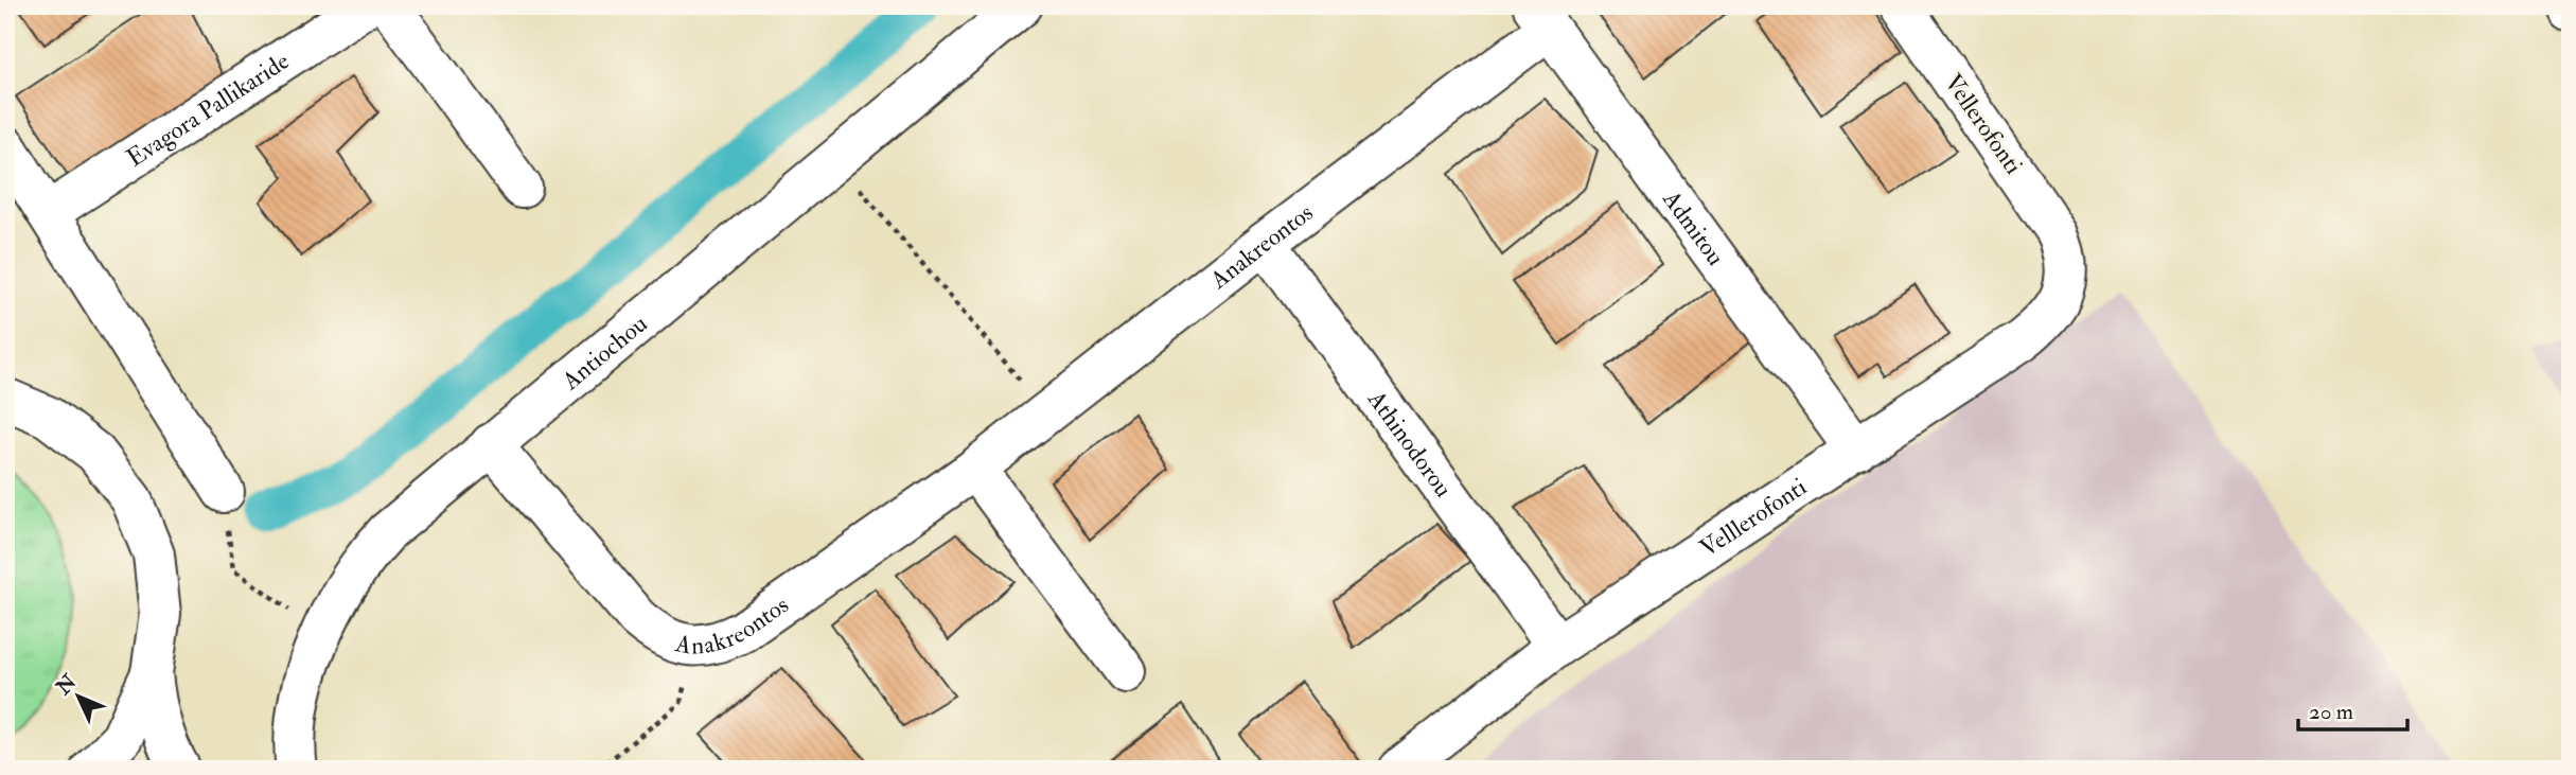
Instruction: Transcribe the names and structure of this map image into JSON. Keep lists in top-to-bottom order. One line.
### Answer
{"streets":{"street":["Evagora Pallikaride","Vellerofonti","Admitou","Anakreontos","Antiochou","Athinodorou","Velllerofonti"]},"crossings":[["Vellerofonti","Velllerofonti"],["Admitou","Anakreontos"],["Admitou","Velllerofonti"],["Anakreontos","Antiochou"],["Anakreontos","Athinodorou"],["Athinodorou","Velllerofonti"]],"scale_bar":"20 m","north":"top left"}
